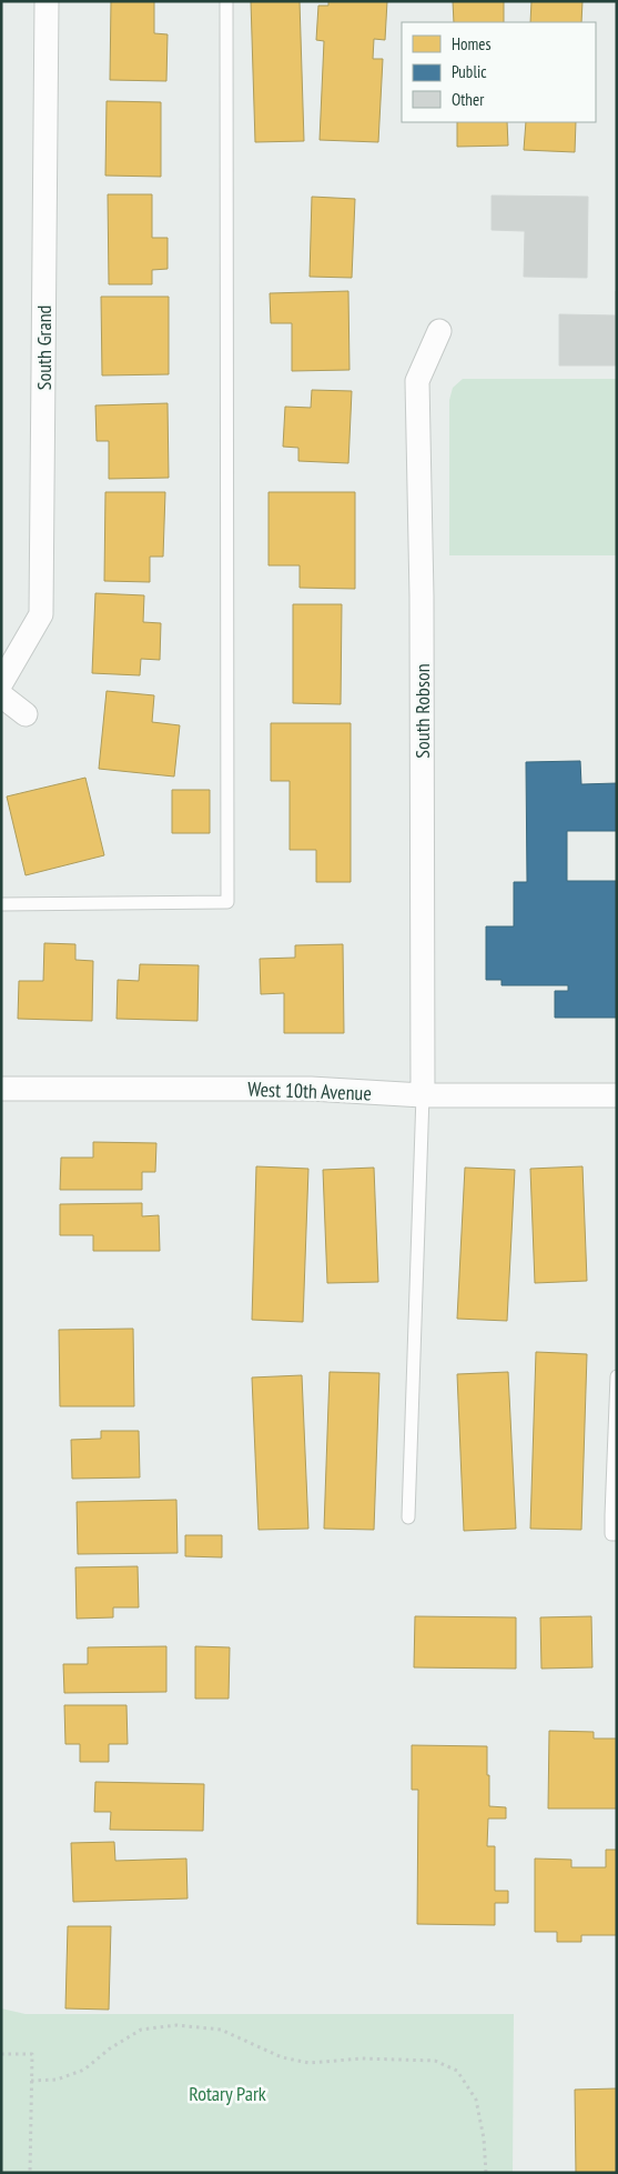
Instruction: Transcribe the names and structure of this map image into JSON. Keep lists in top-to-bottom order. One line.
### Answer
{"streets":{"street":["South Grand","South Robson","West 10th Avenue"]},"crossings":[["South Robson","West 10th Avenue"]],"parks":["Rotary Park"],"legend":["Homes","Public","Other"]}
